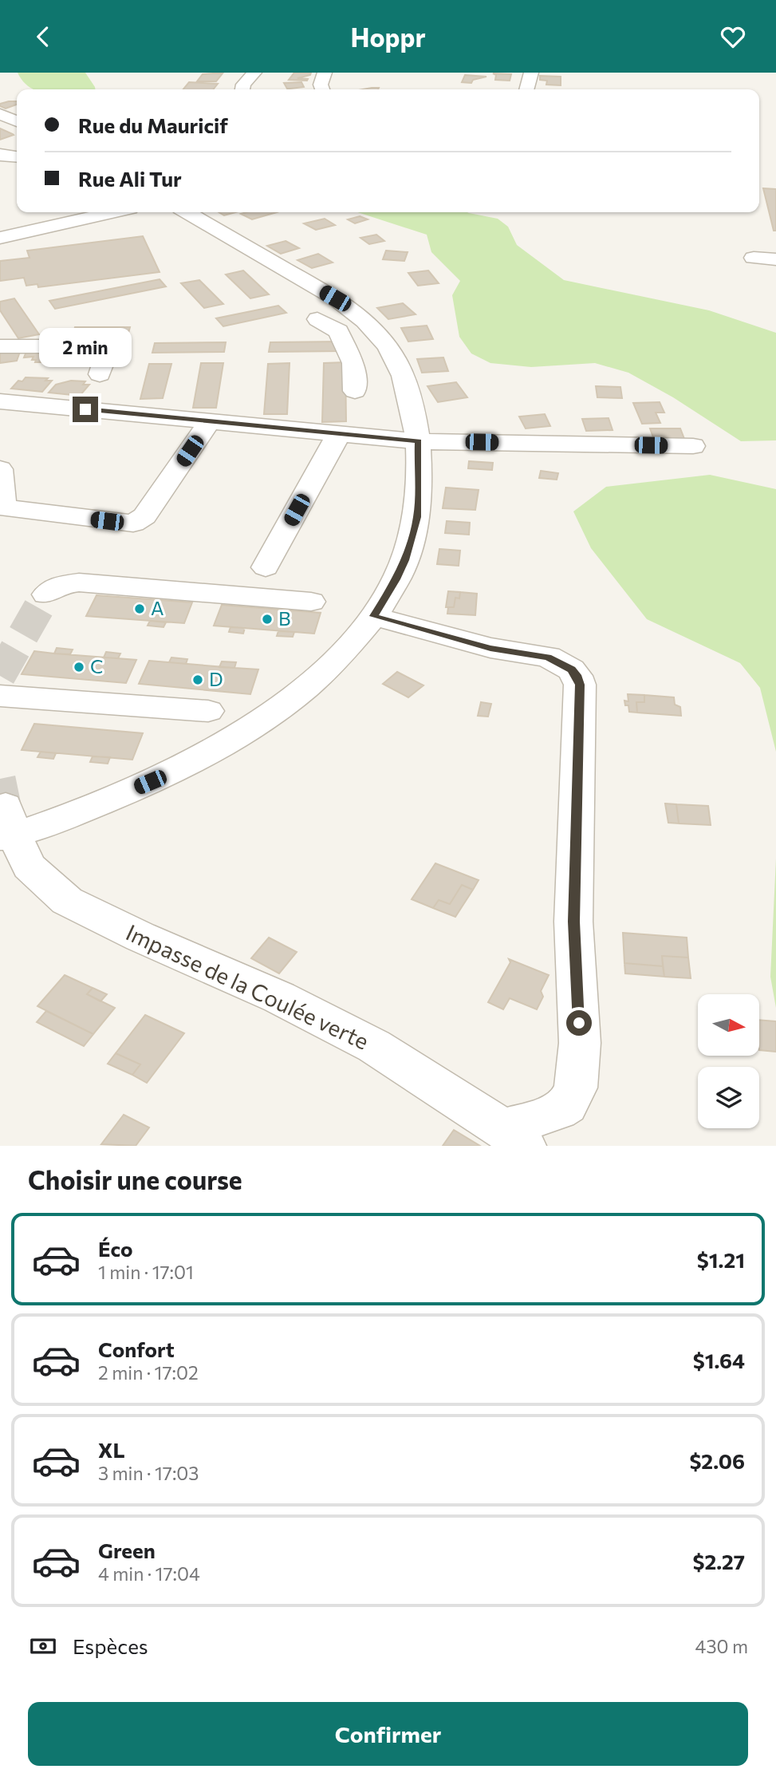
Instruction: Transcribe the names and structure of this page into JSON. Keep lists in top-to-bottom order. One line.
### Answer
{"streets":{"street":["Impasse de la Coulée verte"]},"places":["A","B","C","D"],"north":"right","page":{"header":"Hoppr","banner":["Rue du Mauricif","Rue Ali Tur"],"bubble":"2 min","heading":"Choisir une course","list":[{"name":"Éco","note":"1 min · 17:01","value":"$1.21"},{"name":"Confort","note":"2 min · 17:02","value":"$1.64"},{"name":"XL","note":"3 min · 17:03","value":"$2.06"},{"name":"Green","note":"4 min · 17:04","value":"$2.27"}],"pay":["Espèces","430 m"],"buttons":"Confirmer"}}
